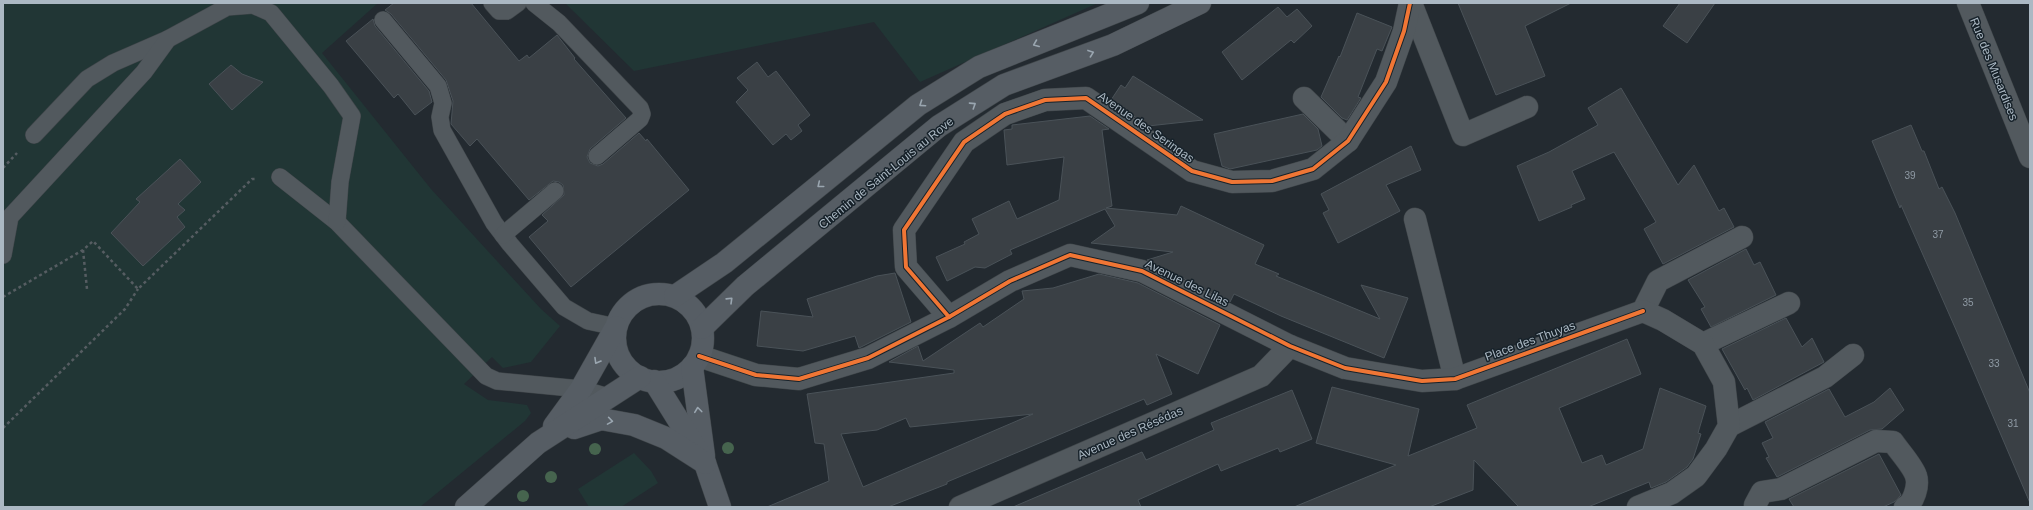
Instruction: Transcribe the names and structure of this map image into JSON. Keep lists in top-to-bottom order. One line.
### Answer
{"streets":{"main road":["Chemin de Saint-Louis au Rove"],"street":["Rue des Musardises","Avenue des Seringas","Avenue des Lilas","Place des Thuyas","Avenue des Résédas"]},"crossings":[["Avenue des Seringas","Avenue des Lilas"],["Chemin de Saint-Louis au Rove","Avenue des Lilas"],["Avenue des Lilas","Place des Thuyas"],["Avenue des Lilas","Avenue des Résédas"]],"house_numbers":["39","37","35","33","31"]}
